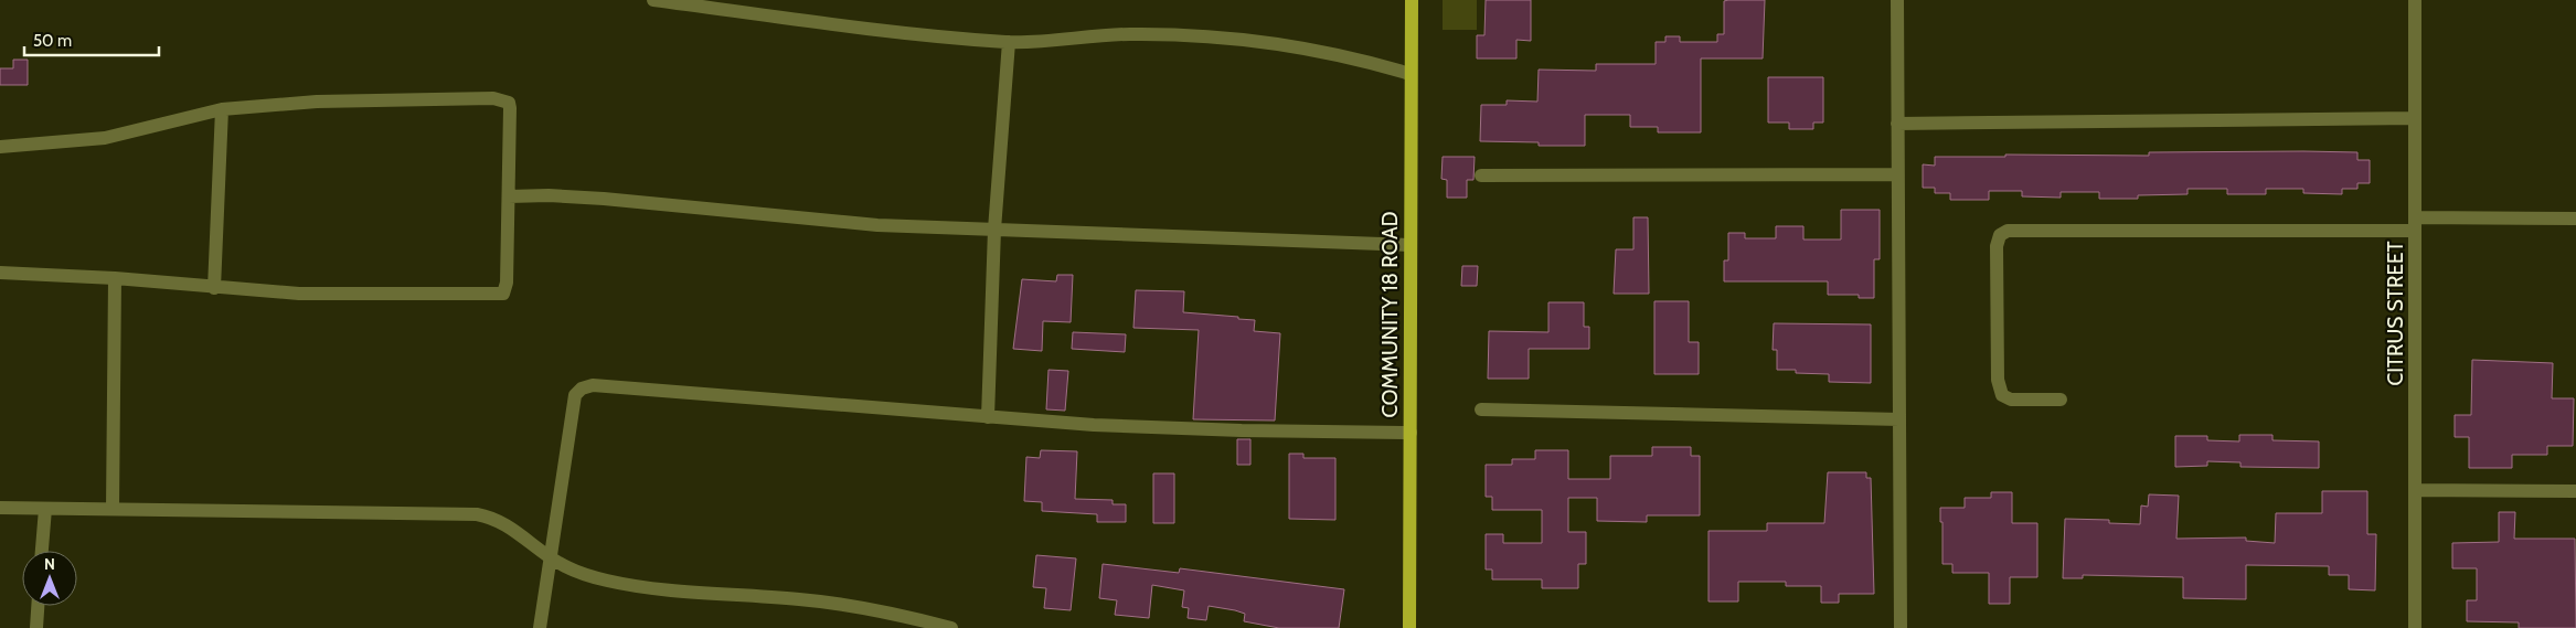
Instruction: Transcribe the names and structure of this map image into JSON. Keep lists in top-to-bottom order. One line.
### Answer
{"streets":{"main road":["COMMUNITY 18 ROAD"],"street":["CITRUS STREET"]},"scale_bar":"50 m","north":"top"}
